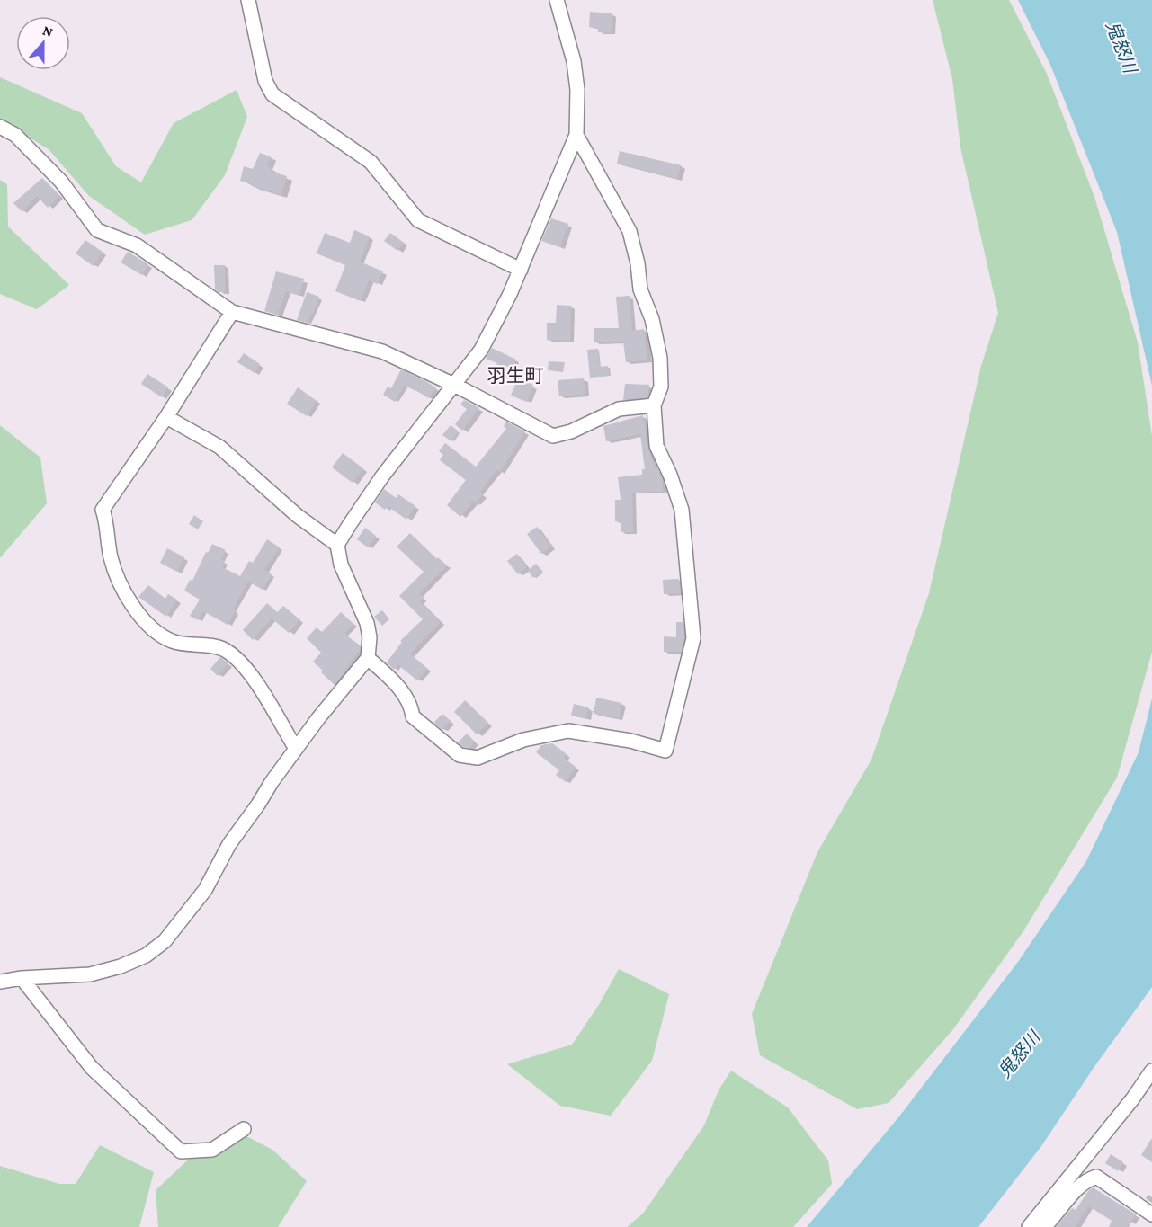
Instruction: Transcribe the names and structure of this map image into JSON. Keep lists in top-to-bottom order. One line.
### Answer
{"districts":["羽生町"],"water":["鬼怒川"],"north":"top"}
